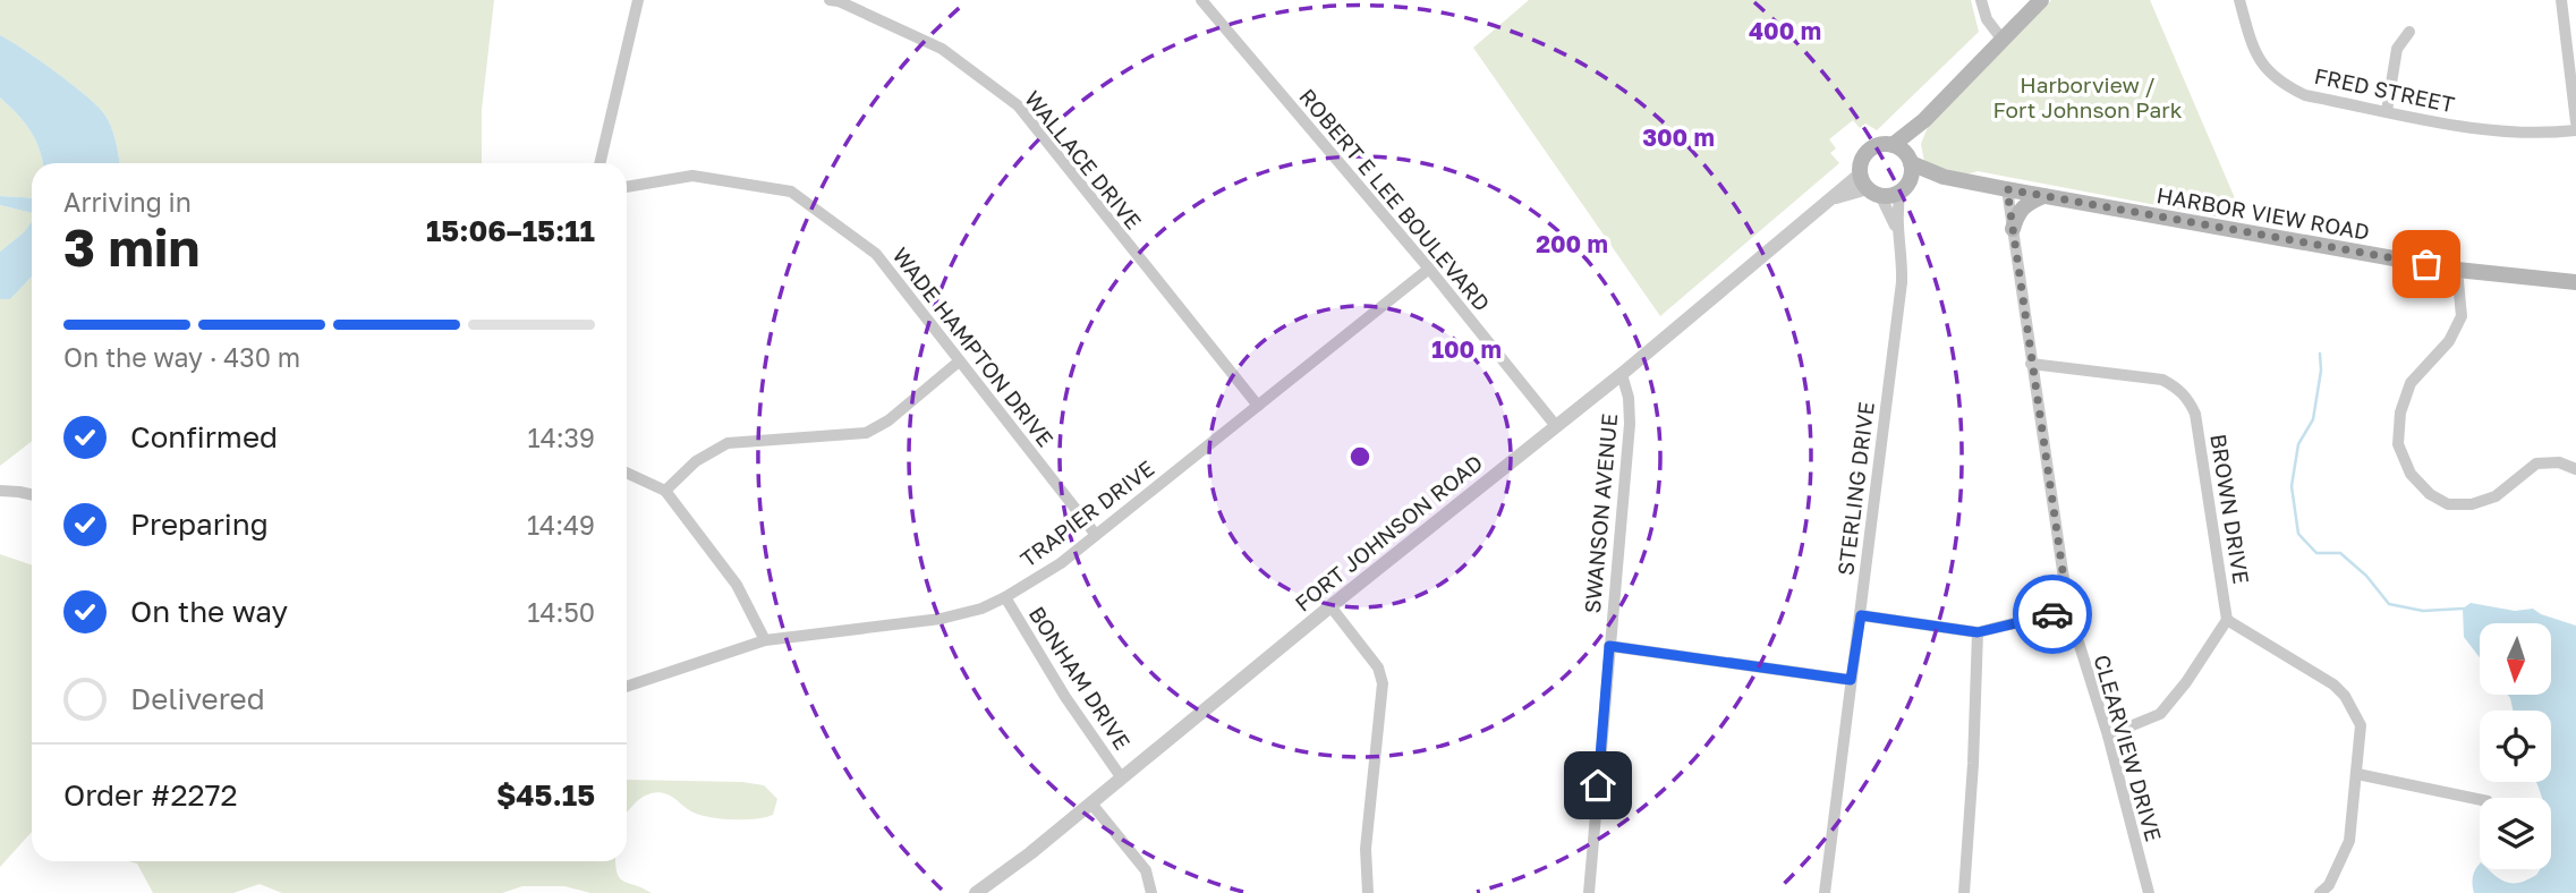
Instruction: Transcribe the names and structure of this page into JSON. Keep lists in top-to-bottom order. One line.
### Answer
{"streets":{"main road":["HARBOR VIEW ROAD"],"street":["FRED STREET","WALLACE DRIVE","ROBERT E LEE BOULEVARD","WADE HAMPTON DRIVE","STERLING DRIVE","BROWN DRIVE","TRAPIER DRIVE","SWANSON AVENUE","FORT JOHNSON ROAD","BONHAM DRIVE","CLEARVIEW DRIVE"]},"crossings":[["WALLACE DRIVE","TRAPIER DRIVE"],["ROBERT E LEE BOULEVARD","TRAPIER DRIVE"],["ROBERT E LEE BOULEVARD","FORT JOHNSON ROAD"],["HARBOR VIEW ROAD","STERLING DRIVE"],["HARBOR VIEW ROAD","FORT JOHNSON ROAD"],["HARBOR VIEW ROAD","CLEARVIEW DRIVE"],["WADE HAMPTON DRIVE","TRAPIER DRIVE"],["STERLING DRIVE","FORT JOHNSON ROAD"],["BROWN DRIVE","CLEARVIEW DRIVE"],["TRAPIER DRIVE","BONHAM DRIVE"],["SWANSON AVENUE","FORT JOHNSON ROAD"],["FORT JOHNSON ROAD","BONHAM DRIVE"]],"parks":["Harborview / Fort Johnson Park"],"north":"bottom","page":{"heading":["3 min","Arriving in","15:06–15:11"],"panel":["Order #2272","$45.15"],"bar":"On the way · 430 m","list":[["Confirmed","14:39"],["Preparing","14:49"],["On the way","14:50"],"Delivered"]},"rings":["400 m","300 m","200 m","100 m"]}
